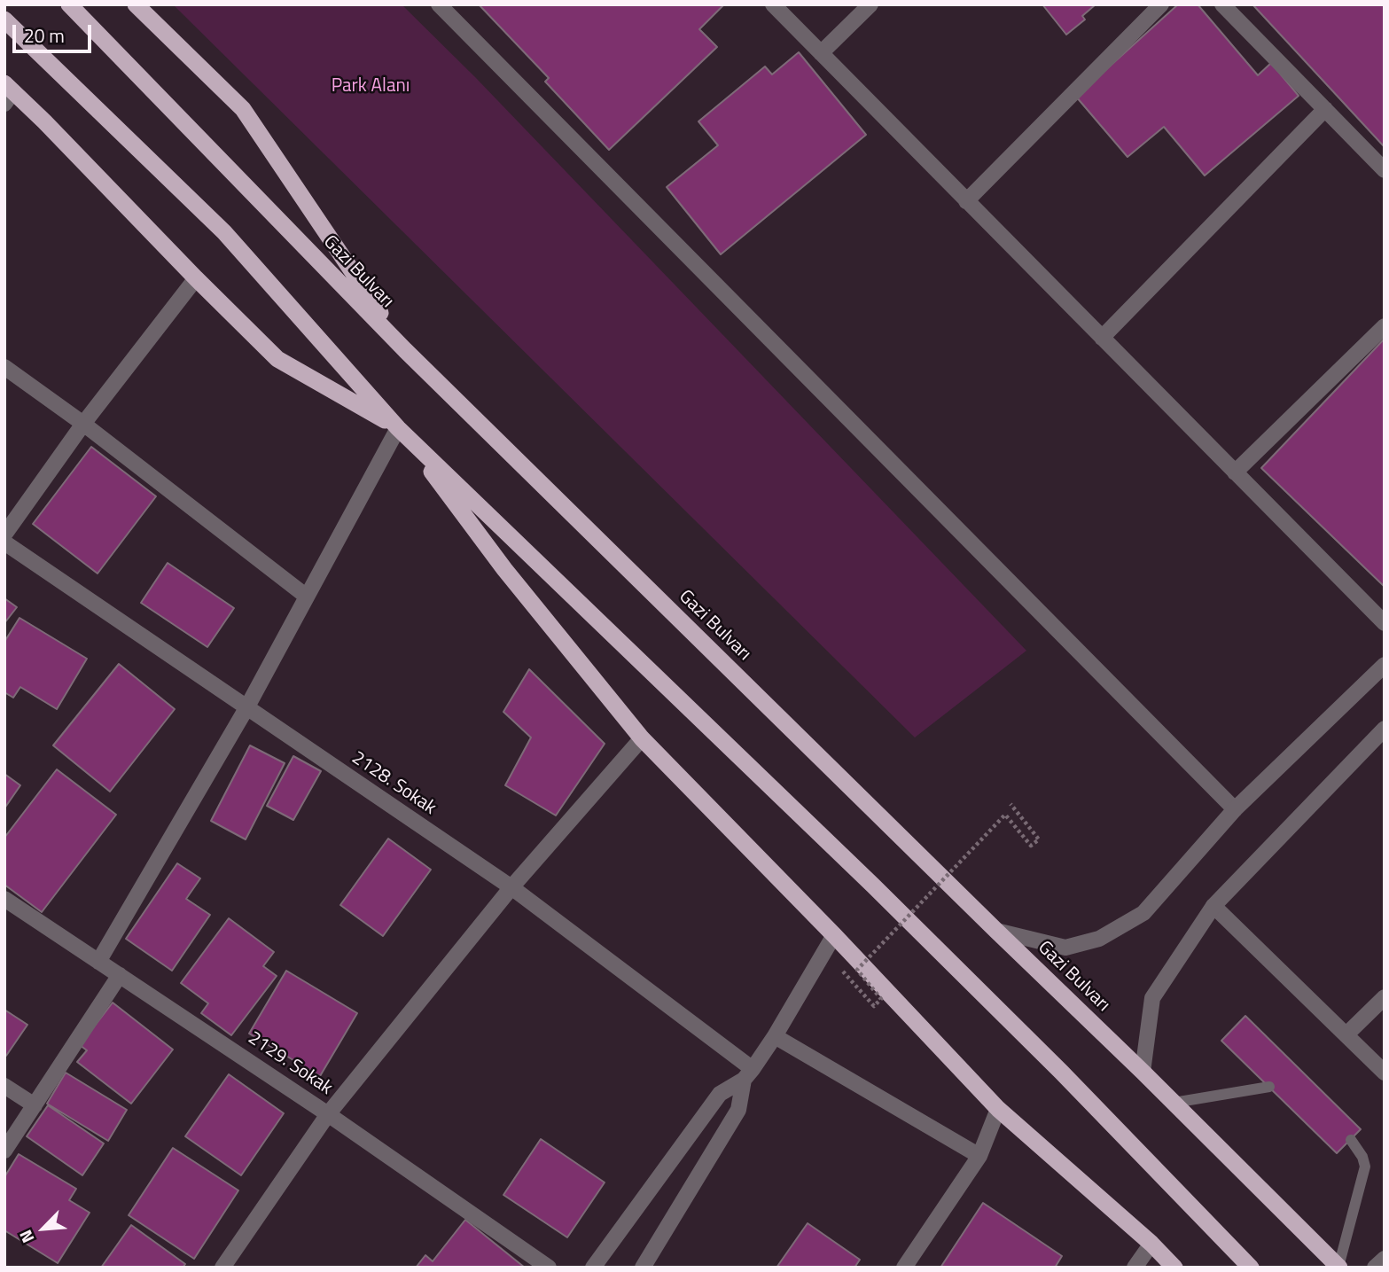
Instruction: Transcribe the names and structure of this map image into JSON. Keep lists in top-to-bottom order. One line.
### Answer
{"streets":{"highway":["Gazi Bulvarı"],"street":["2128. Sokak","2129. Sokak"]},"parks":["Park Alanı"],"scale_bar":"20 m","north":"bottom left"}
